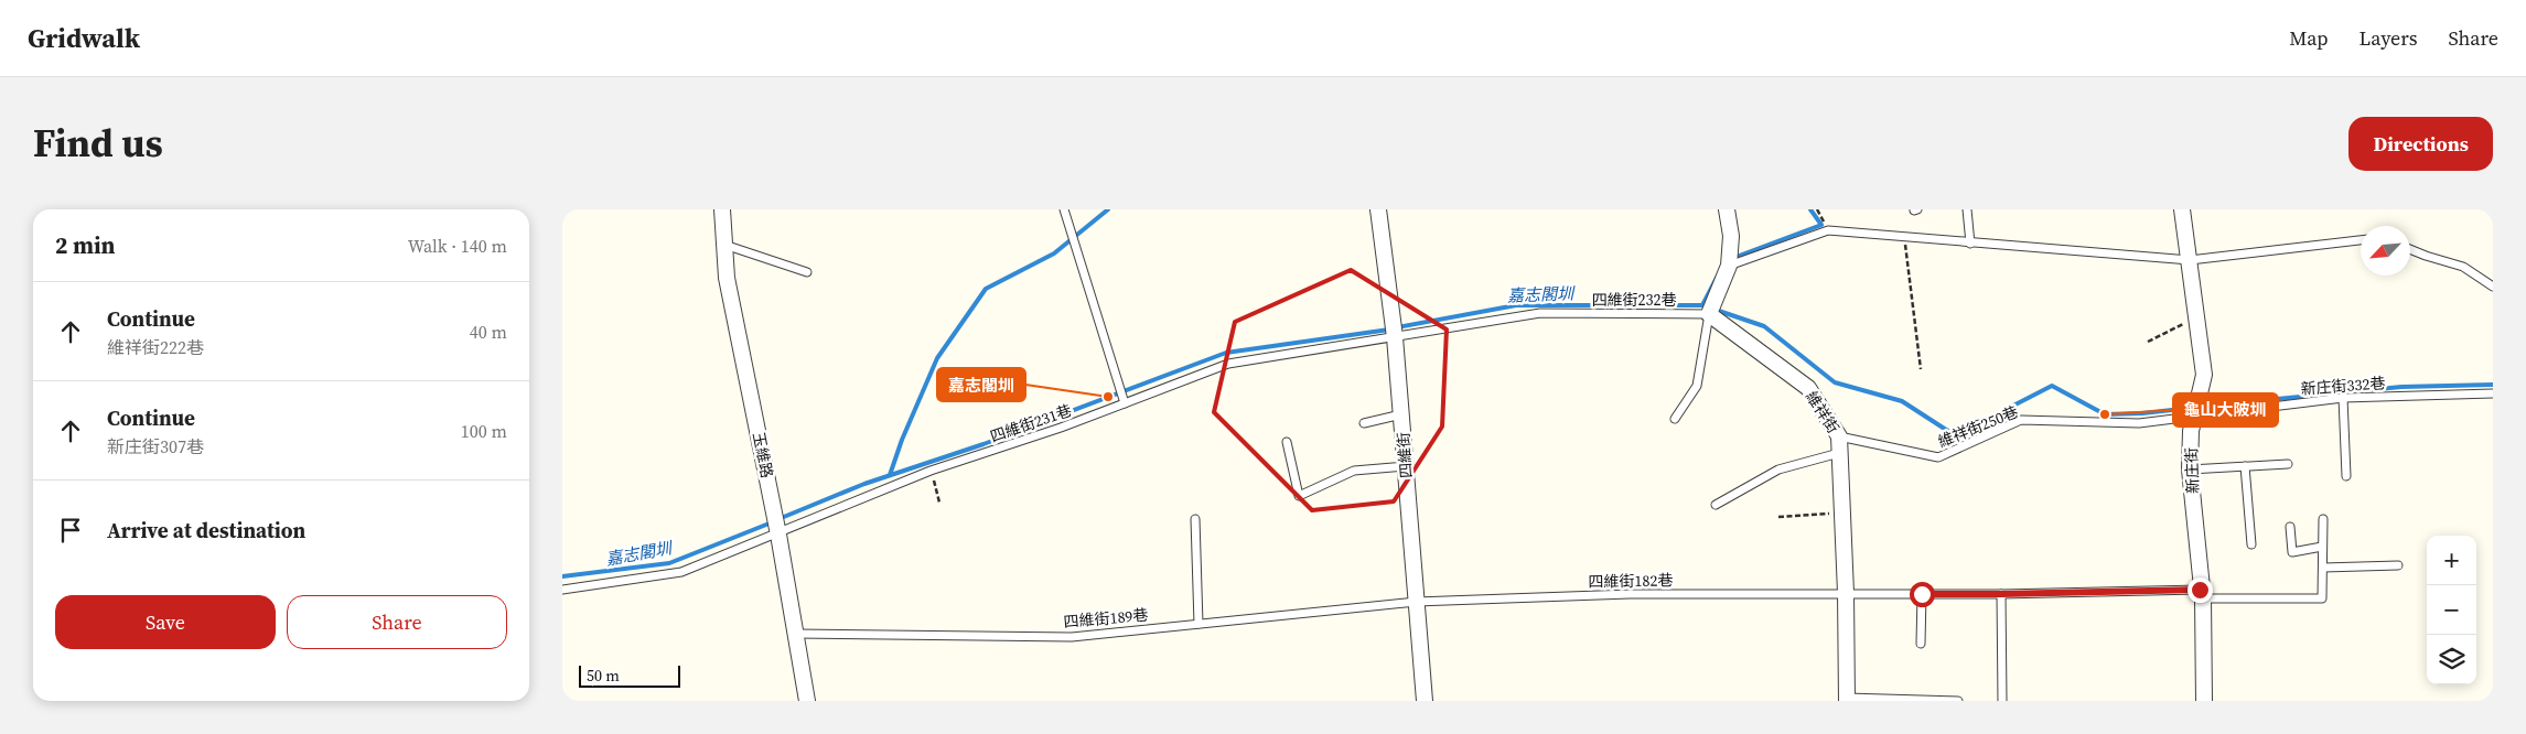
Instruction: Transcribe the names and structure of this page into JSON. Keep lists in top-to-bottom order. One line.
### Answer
{"streets":{"street":["維祥街","玉維路","四維街","新庄街"],"lane":["四維街232巷","新庄街332巷","四維街231巷","維祥街250巷","四維街182巷","四維街189巷"]},"crossings":[["四維街232巷","維祥街"],["四維街232巷","四維街231巷"],["四維街232巷","四維街"],["新庄街332巷","維祥街250巷"],["新庄街332巷","新庄街"],["維祥街","維祥街250巷"],["維祥街","四維街182巷"],["四維街231巷","玉維路"],["四維街231巷","四維街"],["維祥街250巷","新庄街"],["玉維路","四維街189巷"],["四維街","四維街182巷"],["四維街","四維街189巷"],["新庄街","四維街182巷"],["四維街182巷","四維街189巷"]],"water":["嘉志閣圳"],"places":["嘉志閣圳","龜山大陂圳"],"scale_bar":"50 m","north":"bottom left","page":{"header":"Gridwalk","nav":["Map","Layers","Share"],"title":"Find us","buttons":["Directions",["Save","Share"]],"heading":["2 min","Walk · 140 m"],"list":[["Continue","維祥街222巷","40 m"],["Continue","新庄街307巷","100 m"],"Arrive at destination"],"map_buttons":["+","−"],"scale":"50 m"}}
